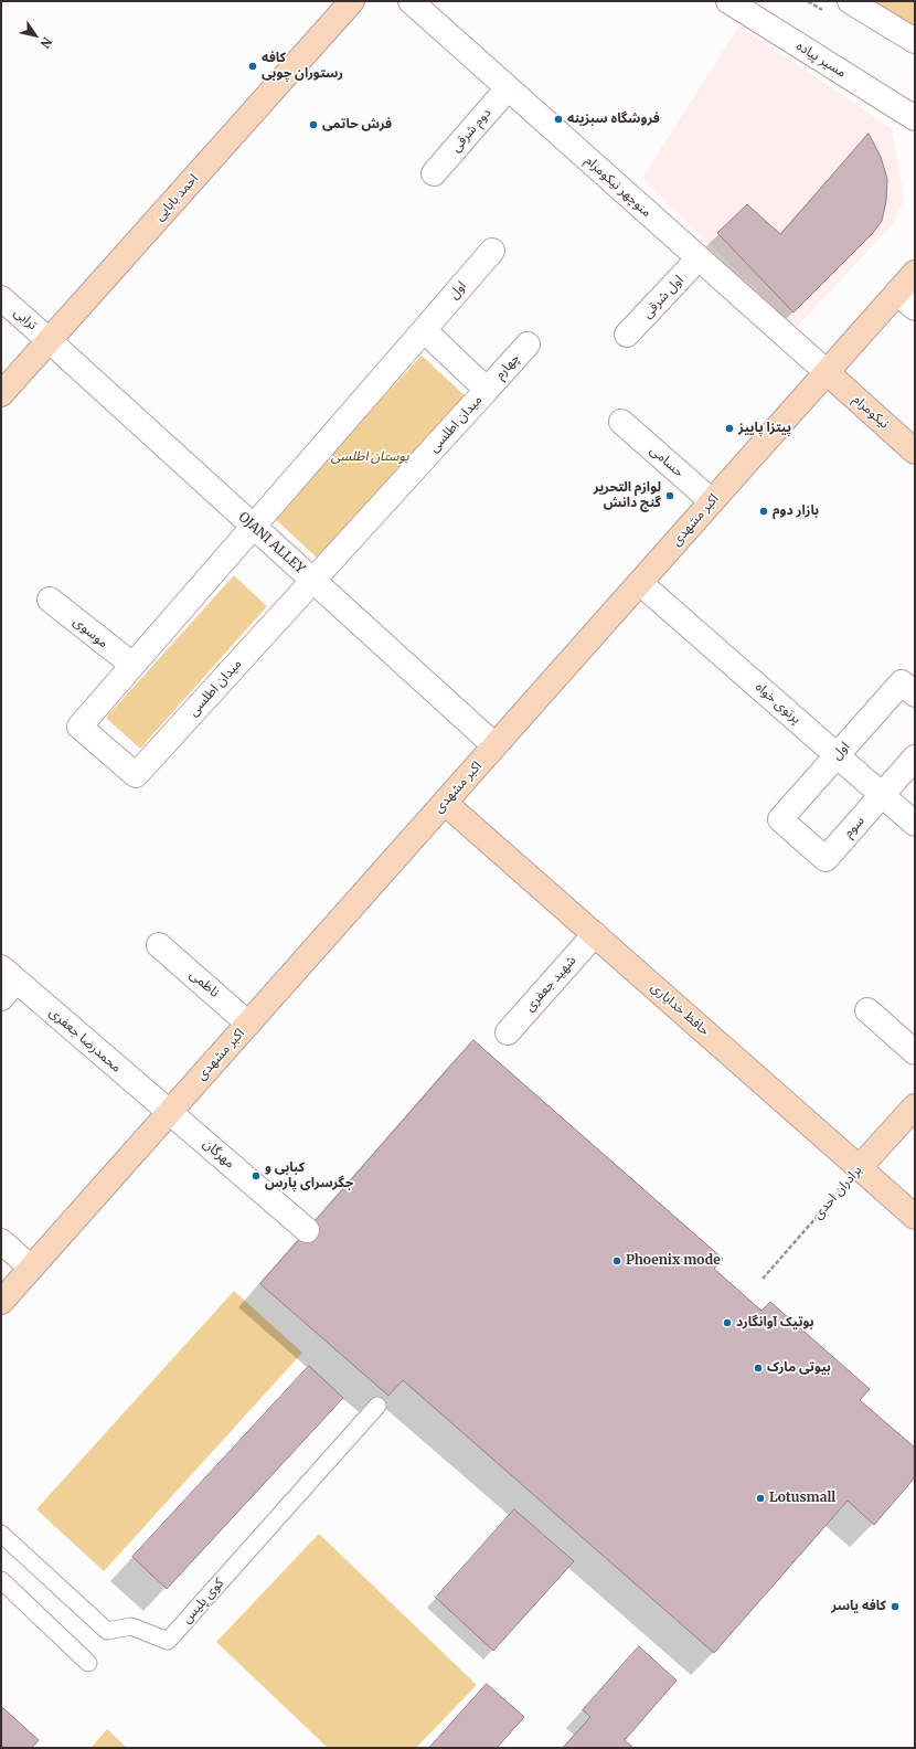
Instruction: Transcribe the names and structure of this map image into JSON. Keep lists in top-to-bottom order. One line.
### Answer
{"streets":{"street":["مسیر پیاده","دوم شرقی","منوچهر نیکومرام","احمد بابایی","اول","اول شرقی","ترابی","چهارم","نیکومرام","میدان اطلسی","حسامی","اکبر مشهدی","OJANI ALLEY","موسوی","پرتوی خواه","سوم","ناظمی","شهید جعفری","حافظ خدایاری","محمدرضا جعفری","مهرگان","برادران احدی"],"lane":["کوی پلیس"]},"crossings":[["دوم شرقی","منوچهر نیکومرام"],["منوچهر نیکومرام","اول شرقی"],["منوچهر نیکومرام","نیکومرام"],["منوچهر نیکومرام","اکبر مشهدی"],["احمد بابایی","ترابی"],["احمد بابایی","OJANI ALLEY"],["اول","میدان اطلسی"],["اول","پرتوی خواه"],["اول","سوم"],["ترابی","OJANI ALLEY"],["چهارم","میدان اطلسی"],["نیکومرام","اکبر مشهدی"],["میدان اطلسی","OJANI ALLEY"],["میدان اطلسی","موسوی"],["حسامی","اکبر مشهدی"],["اکبر مشهدی","OJANI ALLEY"],["اکبر مشهدی","پرتوی خواه"],["اکبر مشهدی","ناظمی"],["اکبر مشهدی","حافظ خدایاری"],["اکبر مشهدی","محمدرضا جعفری"],["اکبر مشهدی","مهرگان"],["پرتوی خواه","سوم"],["شهید جعفری","حافظ خدایاری"],["حافظ خدایاری","برادران احدی"],["محمدرضا جعفری","مهرگان"]],"parks":["بوستان اطلسی"],"places":["کافه رستوران چوبی","فروشگاه سبزینه","فرش حاتمی","پیتزا پاییز","لوازم التحریر گنج دانش","بازار دوم","کبابی و جگرسرای پارس","Phoenix mode","بوتیک آوانگارد","بیوتی مارک","Lotusmall","کافه یاسر"],"north":"bottom right"}
